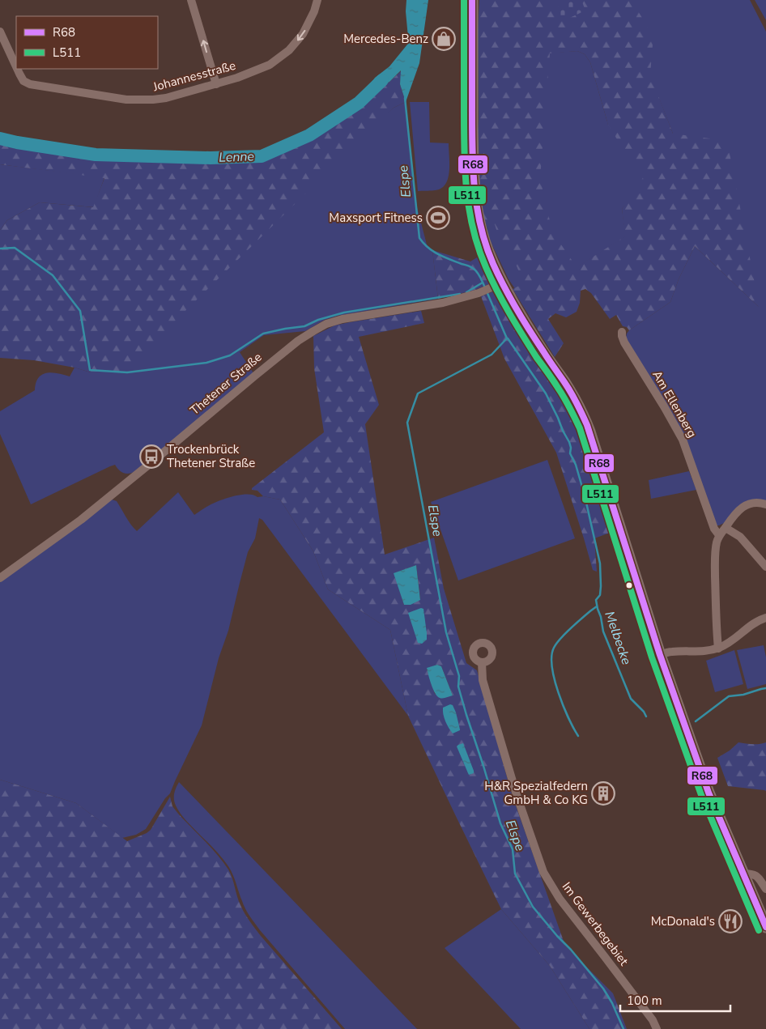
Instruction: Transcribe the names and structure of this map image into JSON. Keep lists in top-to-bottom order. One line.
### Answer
{"streets":{"street":["Johannesstraße","Thetener Straße","Am Ellenberg","Im Gewerbegebiet"]},"water":["Lenne","Elspe","Melbecke"],"places":{"shop":["Mercedes-Benz"],"sports":["Maxsport Fitness"],"bus stop":["Trockenbrück Thetener Straße"],"building":["H&R Spezialfedern GmbH & Co KG"],"restaurant":["McDonald's"]},"lines":["transit line R68","transit line L511"],"legend":["R68","L511"],"scale_bar":"100 m"}
